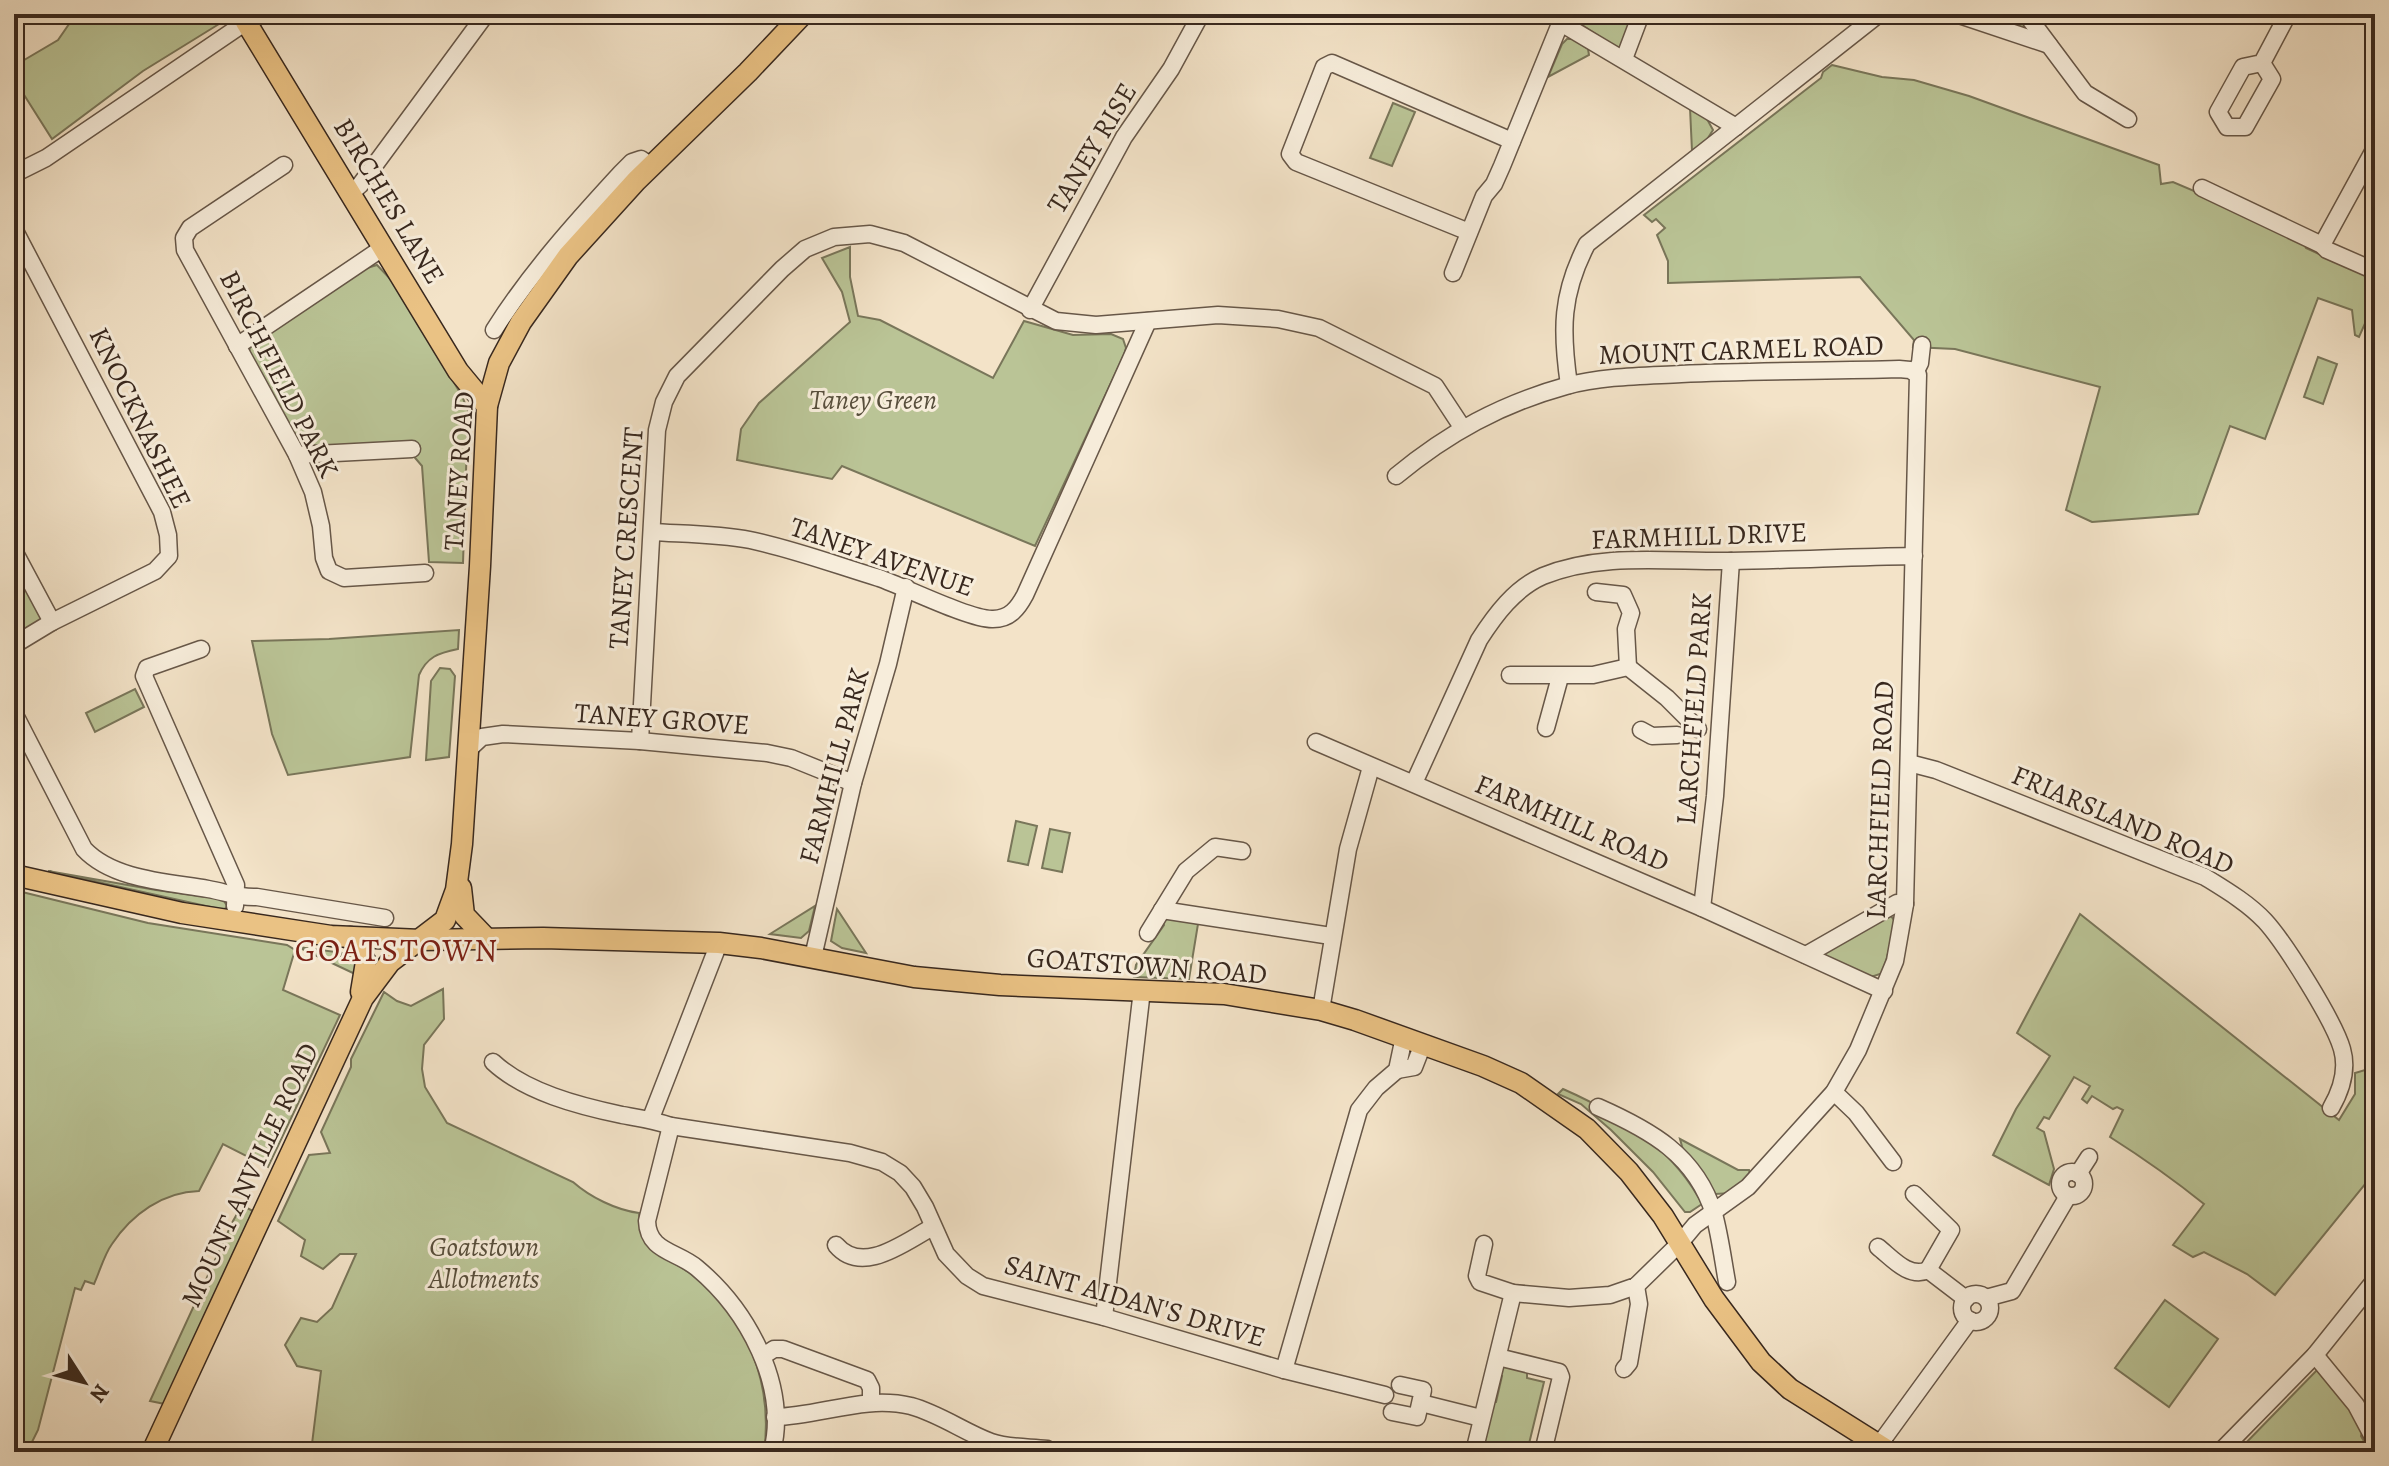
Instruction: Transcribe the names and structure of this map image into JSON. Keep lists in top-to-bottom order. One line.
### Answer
{"streets":{"main road":["BIRCHES LANE","TANEY ROAD","GOATSTOWN ROAD","MOUNT ANVILLE ROAD"],"street":["TANEY RISE","MOUNT CARMEL ROAD","BIRCHFIELD PARK","KNOCKNASHEE","FARMHILL DRIVE","TANEY CRESCENT","TANEY AVENUE","LARCHFIELD PARK","TANEY GROVE","FARMHILL PARK","LARCHFIELD ROAD","FRIARSLAND ROAD","FARMHILL ROAD","SAINT AIDAN'S DRIVE"]},"crossings":[["TANEY RISE","TANEY CRESCENT"],["BIRCHES LANE","TANEY ROAD"],["MOUNT CARMEL ROAD","TANEY CRESCENT"],["MOUNT CARMEL ROAD","LARCHFIELD ROAD"],["TANEY ROAD","TANEY GROVE"],["TANEY ROAD","GOATSTOWN ROAD"],["TANEY ROAD","MOUNT ANVILLE ROAD"],["FARMHILL DRIVE","LARCHFIELD PARK"],["FARMHILL DRIVE","LARCHFIELD ROAD"],["FARMHILL DRIVE","FARMHILL ROAD"],["TANEY CRESCENT","TANEY AVENUE"],["TANEY CRESCENT","TANEY GROVE"],["TANEY AVENUE","FARMHILL PARK"],["LARCHFIELD PARK","FARMHILL ROAD"],["TANEY GROVE","FARMHILL PARK"],["FARMHILL PARK","GOATSTOWN ROAD"],["LARCHFIELD ROAD","FRIARSLAND ROAD"],["LARCHFIELD ROAD","FARMHILL ROAD"],["LARCHFIELD ROAD","GOATSTOWN ROAD"],["GOATSTOWN ROAD","MOUNT ANVILLE ROAD"]],"districts":["GOATSTOWN"],"parks":["Taney Green","Goatstown Allotments"],"north":"bottom right"}
